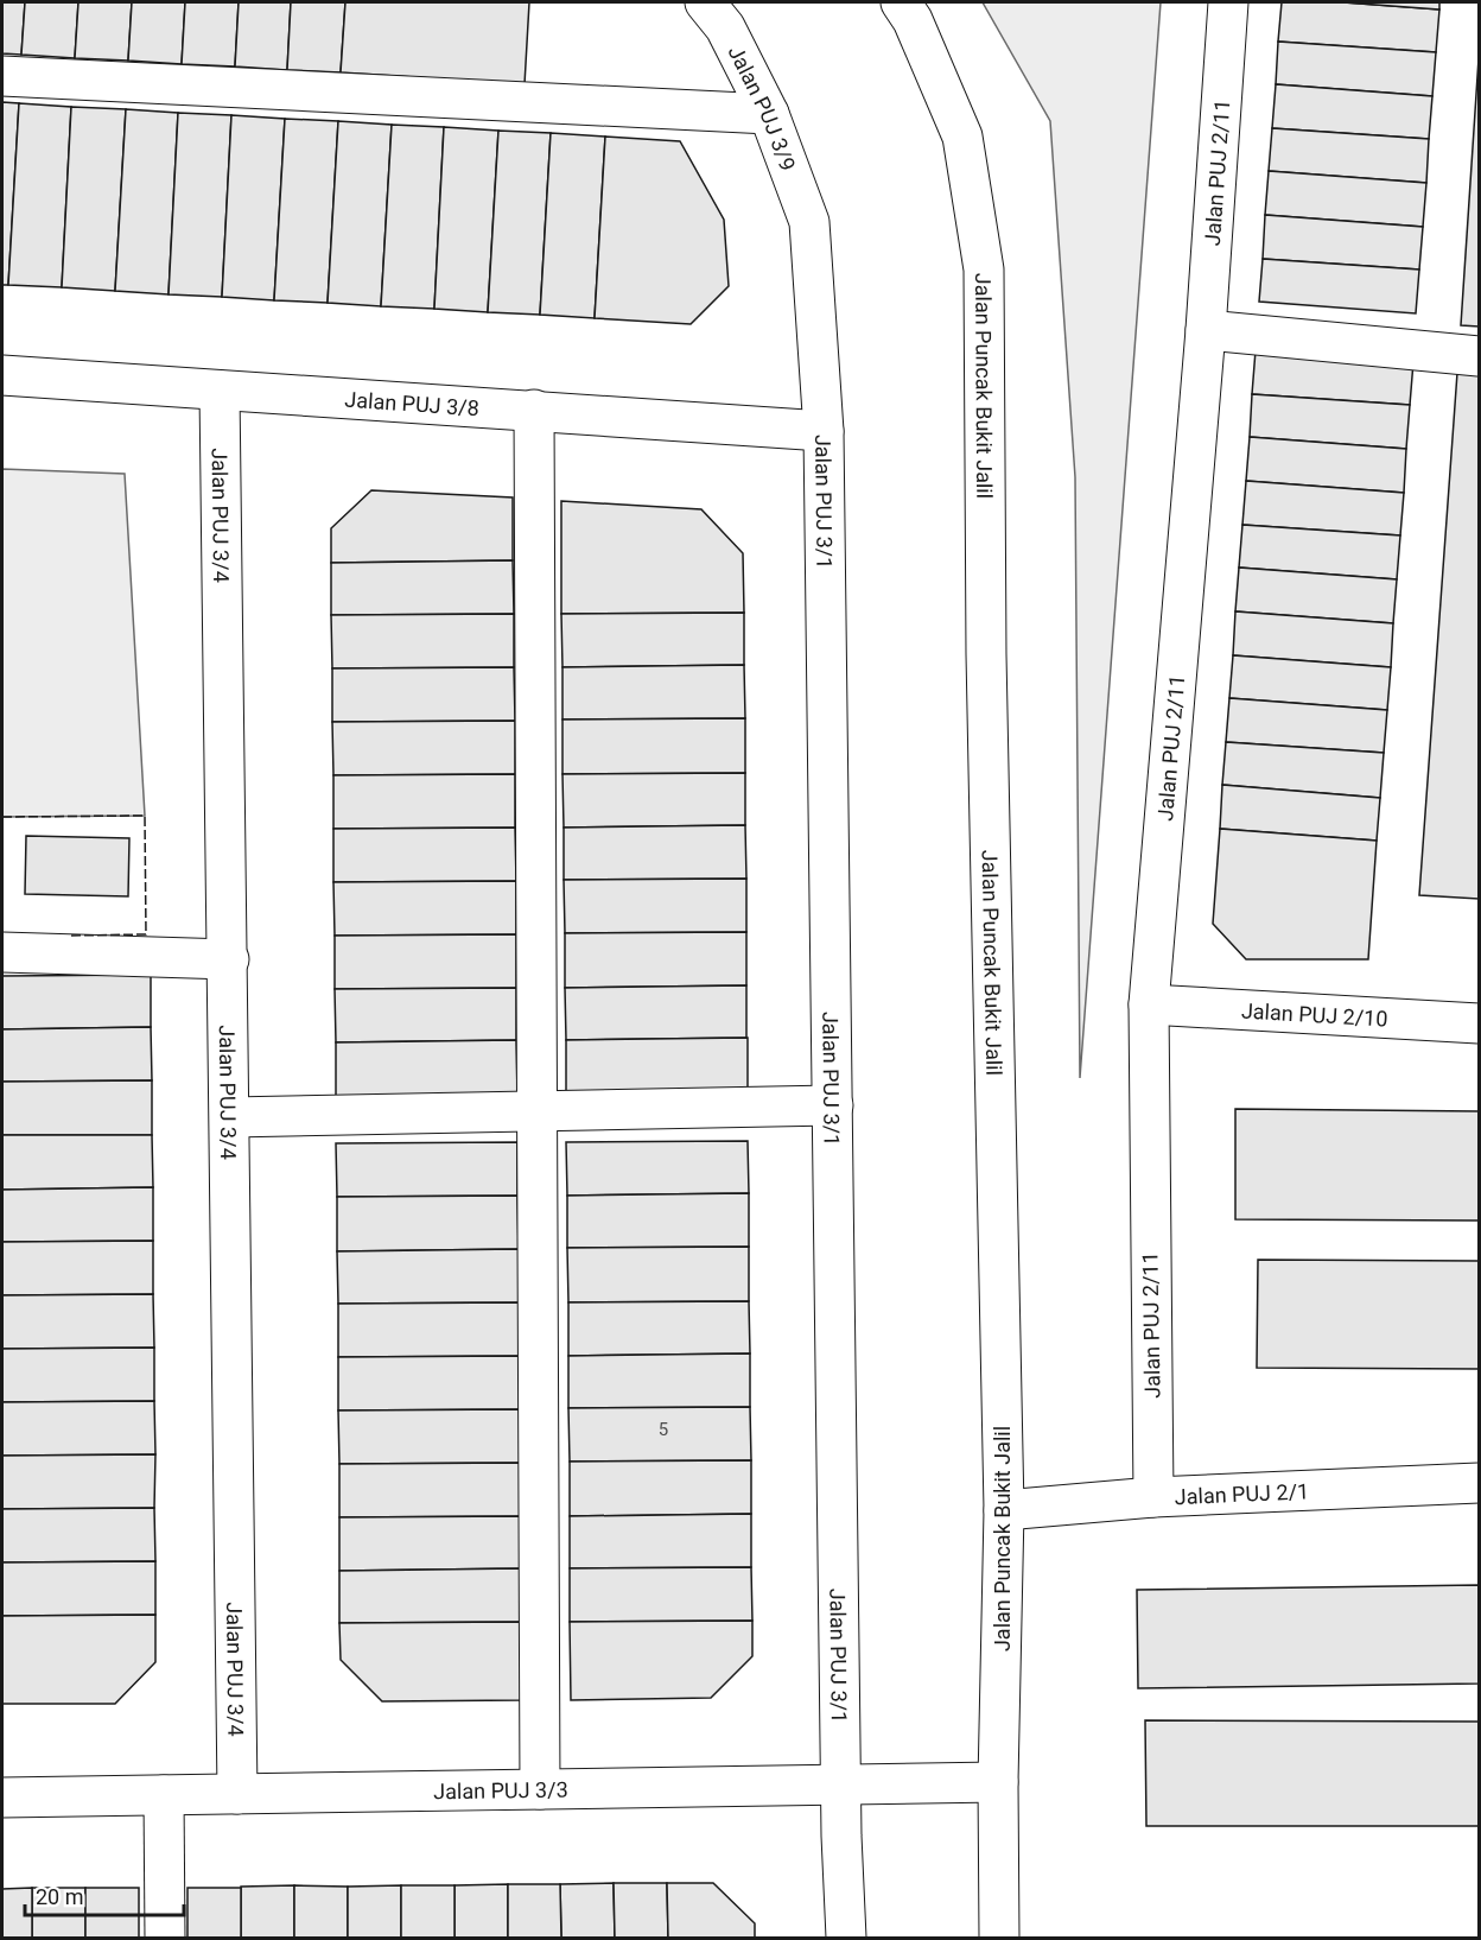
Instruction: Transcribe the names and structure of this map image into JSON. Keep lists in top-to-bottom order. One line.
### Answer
{"streets":{"street":["Jalan PUJ 3/9","Jalan PUJ 2/11","Jalan Puncak Bukit Jalil","Jalan PUJ 3/8","Jalan PUJ 3/1","Jalan PUJ 3/4","Jalan PUJ 2/10","Jalan PUJ 2/1","Jalan PUJ 3/3"]},"crossings":[["Jalan PUJ 3/9","Jalan PUJ 3/1"],["Jalan PUJ 2/11","Jalan PUJ 2/10"],["Jalan PUJ 2/11","Jalan PUJ 2/1"],["Jalan Puncak Bukit Jalil","Jalan PUJ 2/1"],["Jalan Puncak Bukit Jalil","Jalan PUJ 3/3"],["Jalan PUJ 3/8","Jalan PUJ 3/1"],["Jalan PUJ 3/8","Jalan PUJ 3/4"],["Jalan PUJ 3/1","Jalan PUJ 3/3"],["Jalan PUJ 3/4","Jalan PUJ 3/3"]],"house_numbers":["5"],"scale_bar":"20 m"}
